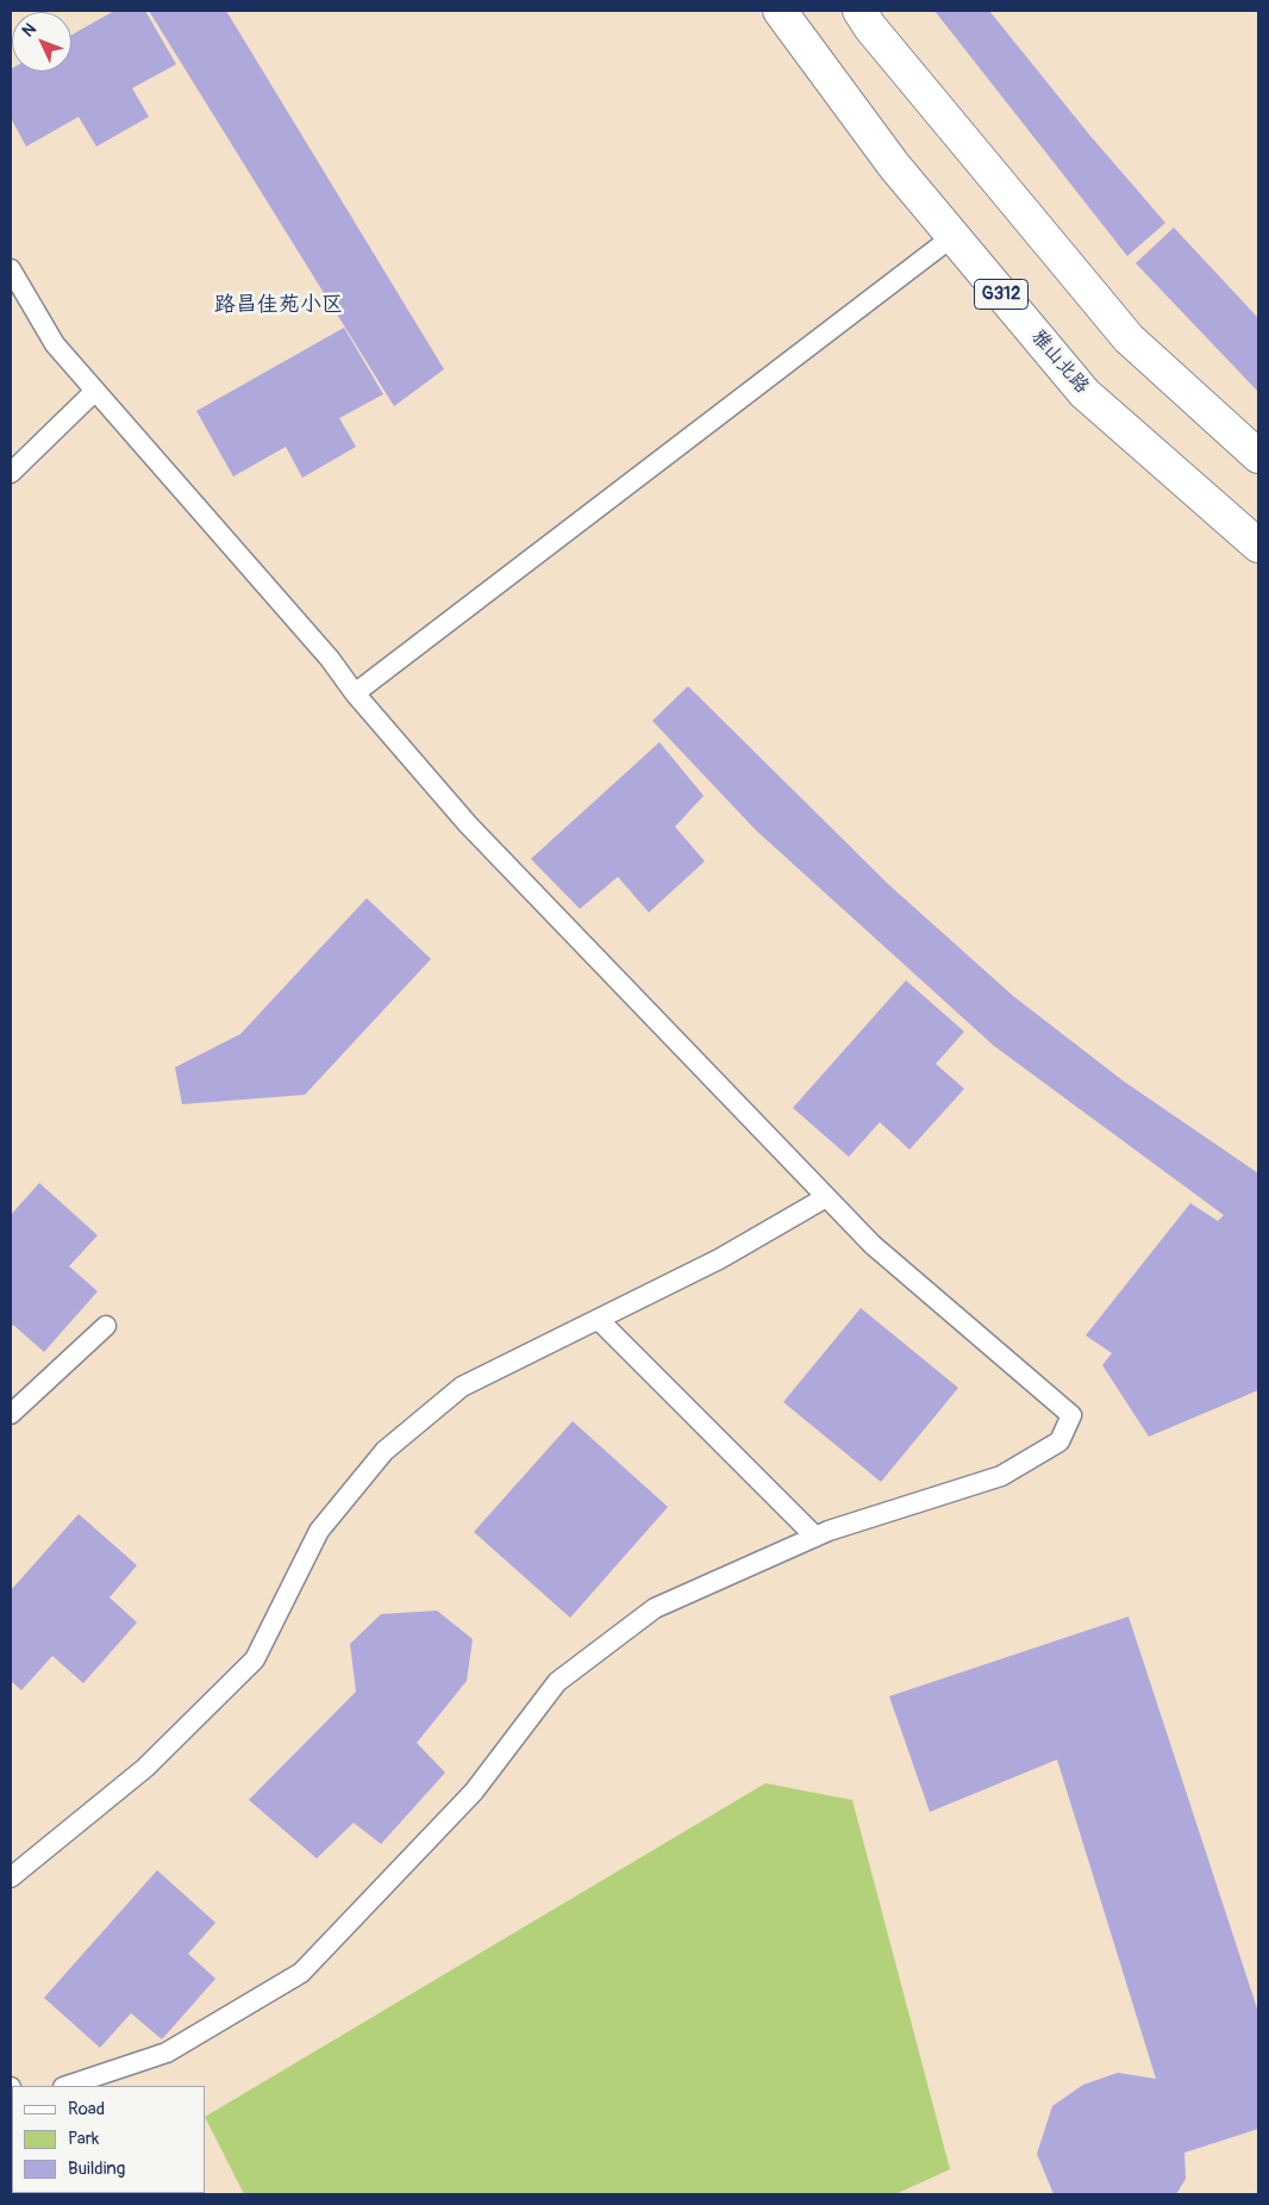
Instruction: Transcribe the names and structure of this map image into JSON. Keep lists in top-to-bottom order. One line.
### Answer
{"streets":{"main road":["G312","雅山北路"]},"districts":["路昌佳苑小区"],"legend":["Road","Park","Building"],"north":"top left"}
